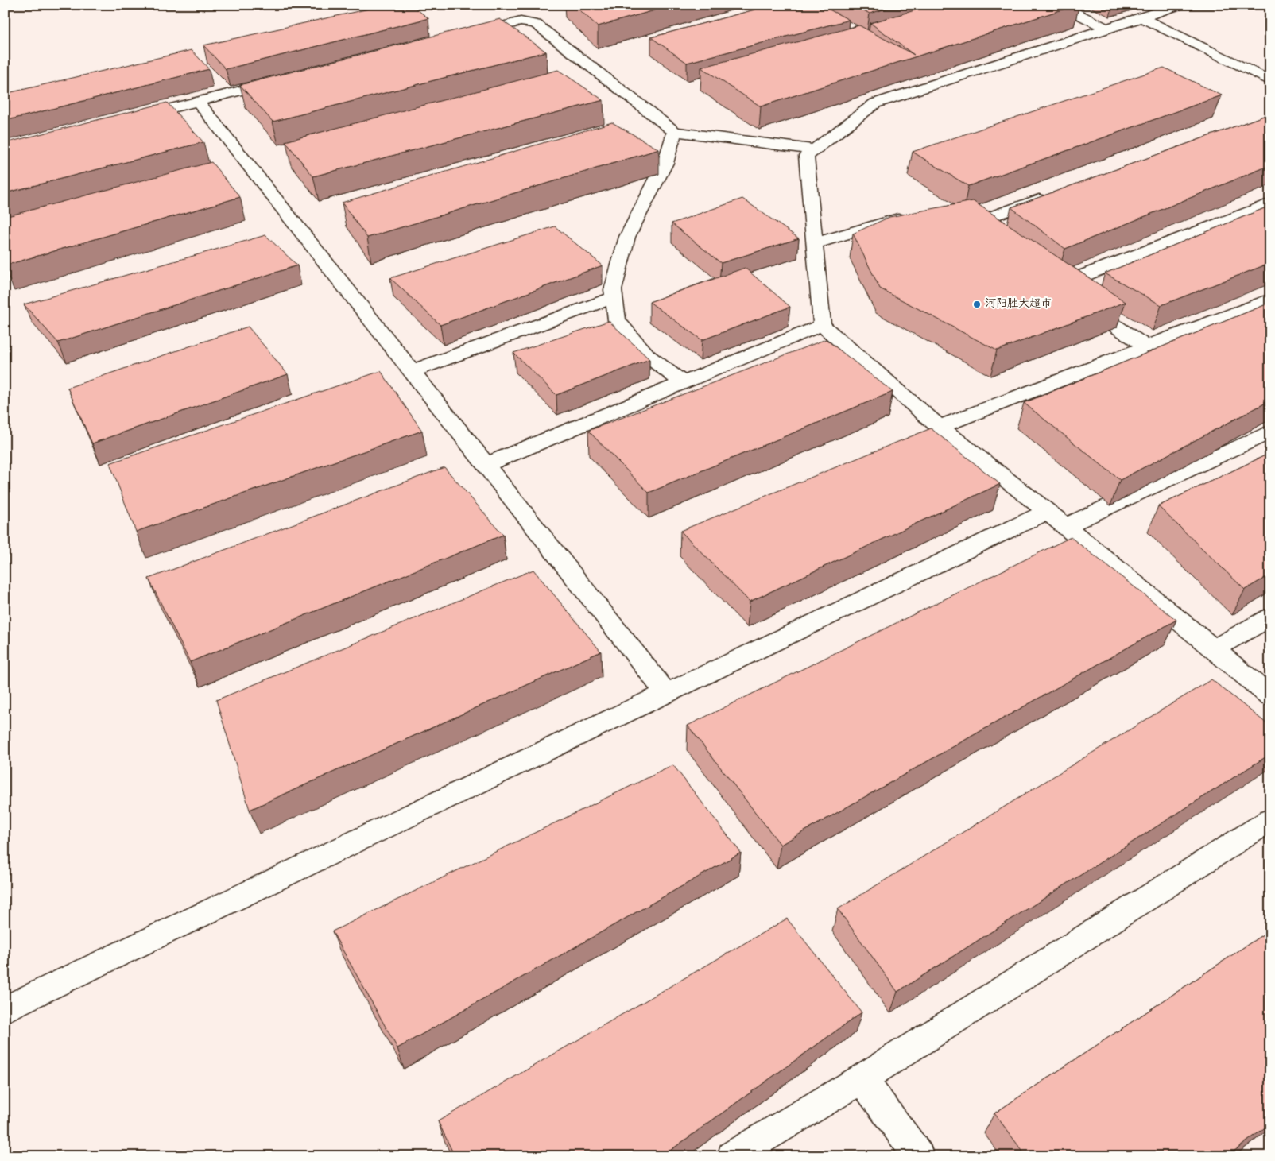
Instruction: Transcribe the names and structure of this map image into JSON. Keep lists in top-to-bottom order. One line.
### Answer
{"places":["河阳胜大超市"]}
